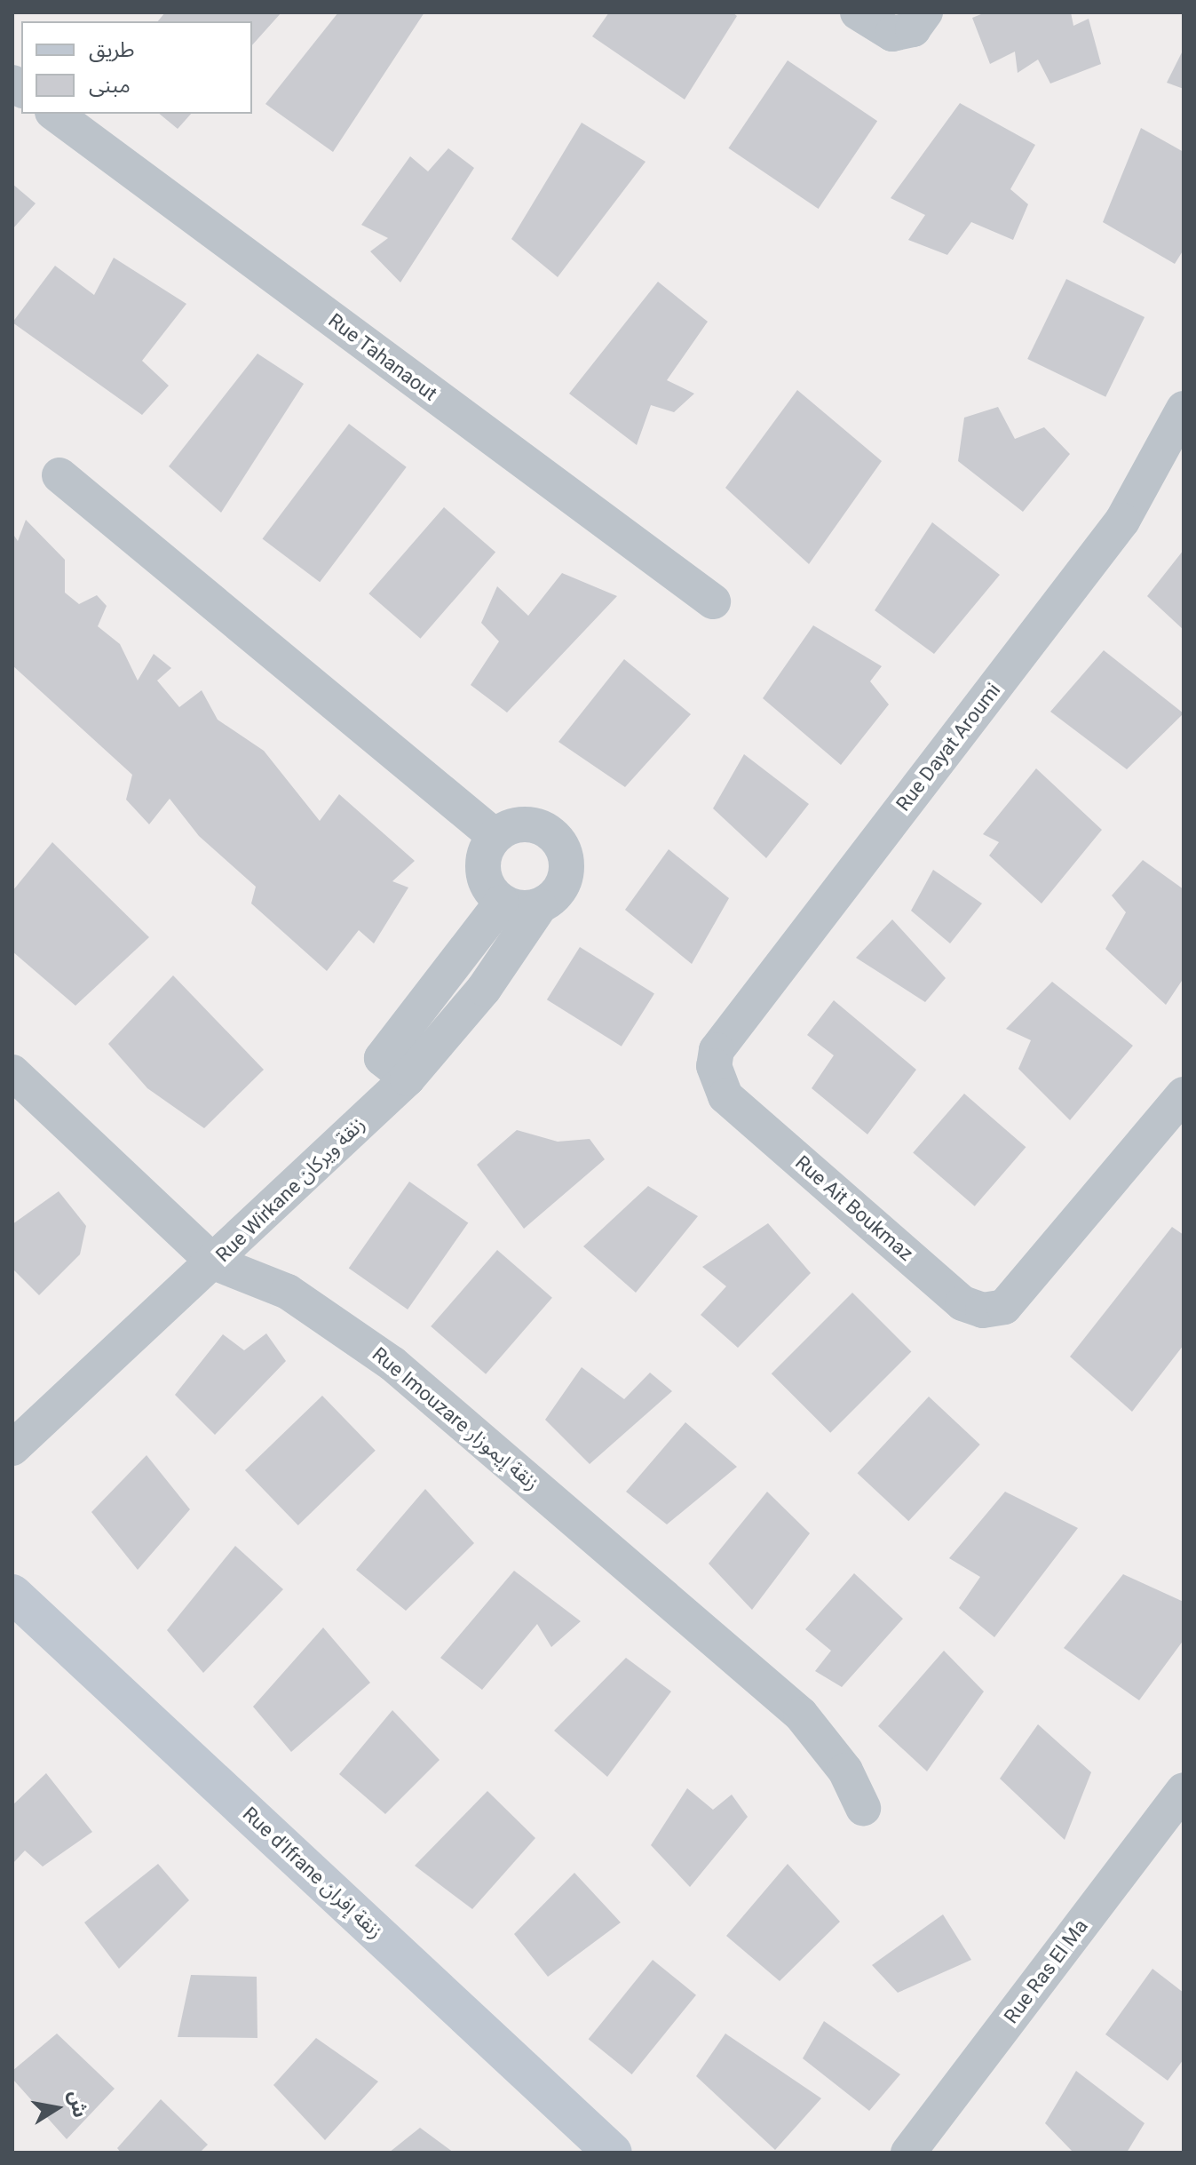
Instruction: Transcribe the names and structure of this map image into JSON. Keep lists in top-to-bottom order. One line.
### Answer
{"streets":{"street":["Rue Tahanaout","Rue Dayat Aroumi","Rue Wirkane زنقة ويركان","Rue Ait Boukmaz","Rue Imouzare زنقة إيموزار","Rue d'Ifrane زنقة إفران","Rue Ras El Ma"]},"crossings":[["Rue Dayat Aroumi","Rue Ait Boukmaz"],["Rue Wirkane زنقة ويركان","Rue Imouzare زنقة إيموزار"]],"legend":["طريق","مبنى"],"north":"right"}
